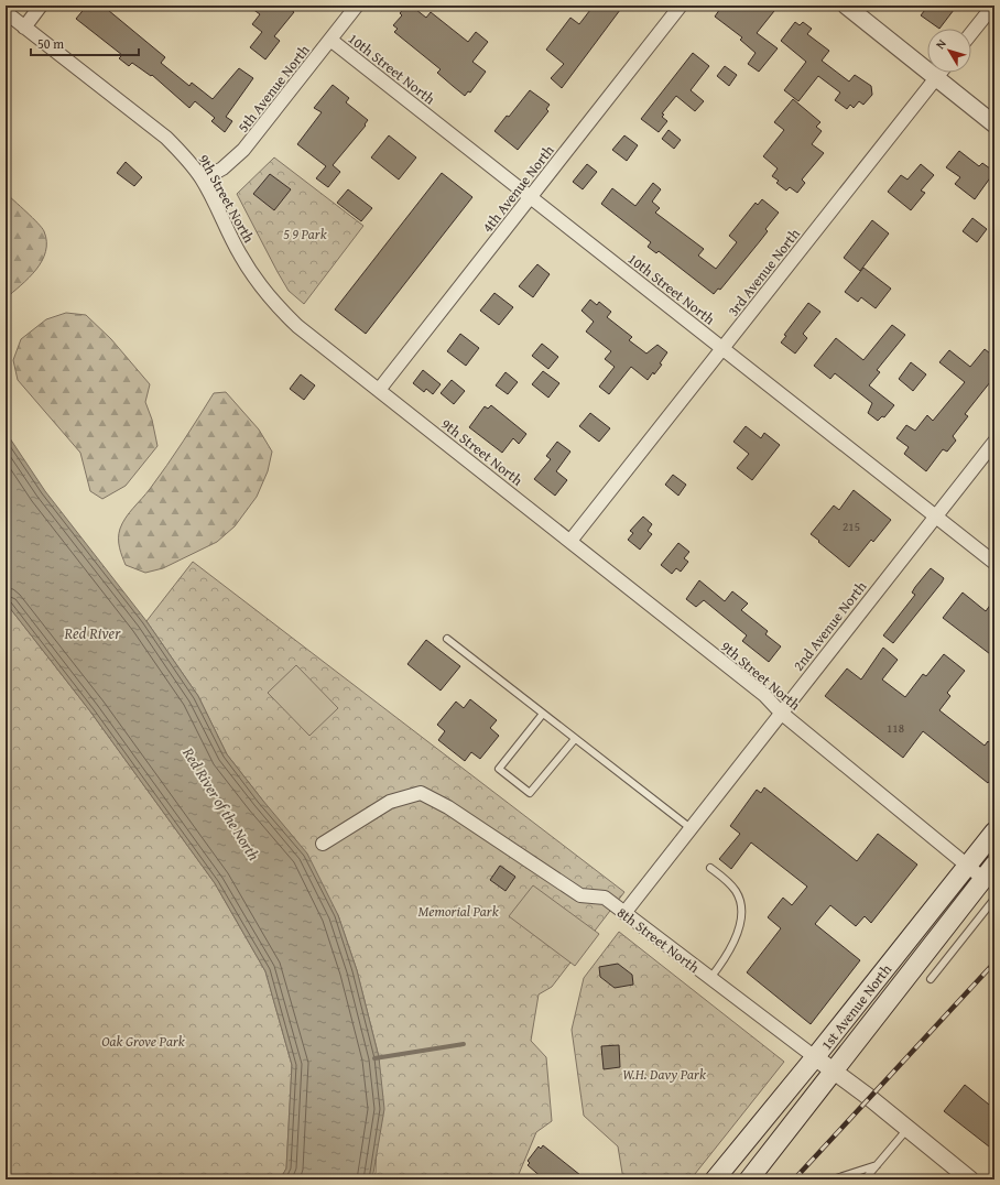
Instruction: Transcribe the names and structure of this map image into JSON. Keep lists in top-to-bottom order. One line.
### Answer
{"streets":{"main road":["1st Avenue North"],"street":["10th Street North","5th Avenue North","4th Avenue North","9th Street North","3rd Avenue North","2nd Avenue North","8th Street North"]},"crossings":[["10th Street North","5th Avenue North"],["10th Street North","4th Avenue North"],["10th Street North","3rd Avenue North"],["10th Street North","2nd Avenue North"],["5th Avenue North","9th Street North"],["4th Avenue North","9th Street North"],["9th Street North","3rd Avenue North"],["9th Street North","2nd Avenue North"],["9th Street North","1st Avenue North"],["2nd Avenue North","8th Street North"],["8th Street North","1st Avenue North"]],"water":["Red River","Red River of the North"],"parks":["5 9 Park","Memorial Park","Oak Grove Park","W.H. Davy Park"],"house_numbers":["215","118"],"scale_bar":"50 m","north":"top left"}
